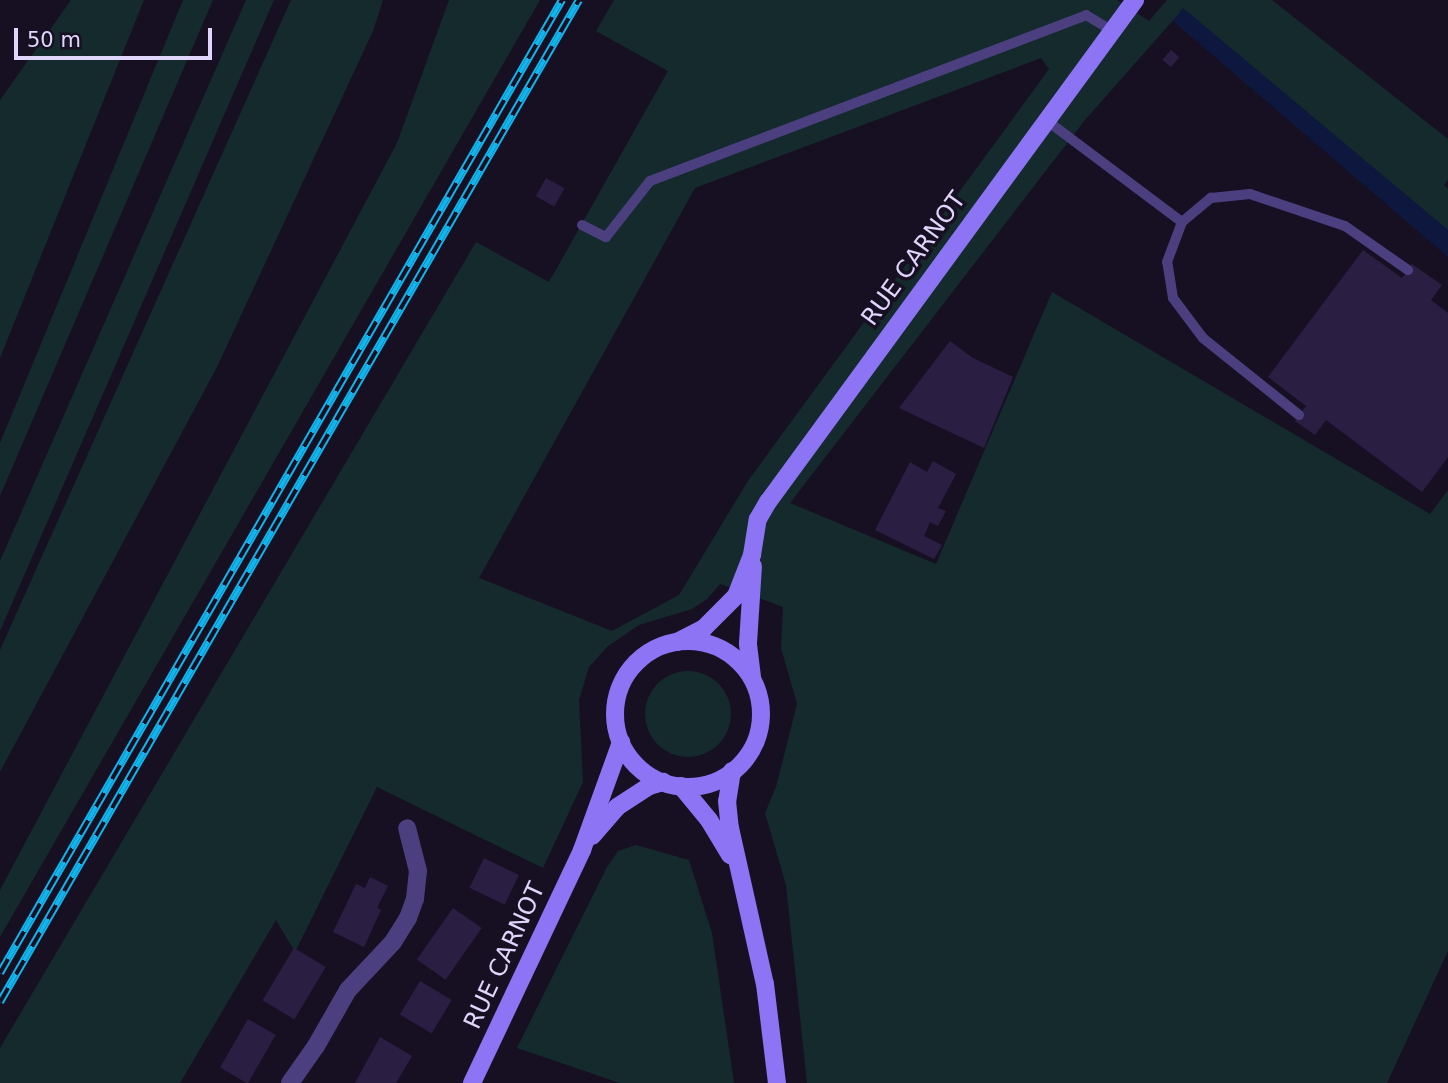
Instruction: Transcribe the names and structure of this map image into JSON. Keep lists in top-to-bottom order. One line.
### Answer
{"streets":{"street":["RUE CARNOT"]},"scale_bar":"50 m"}
